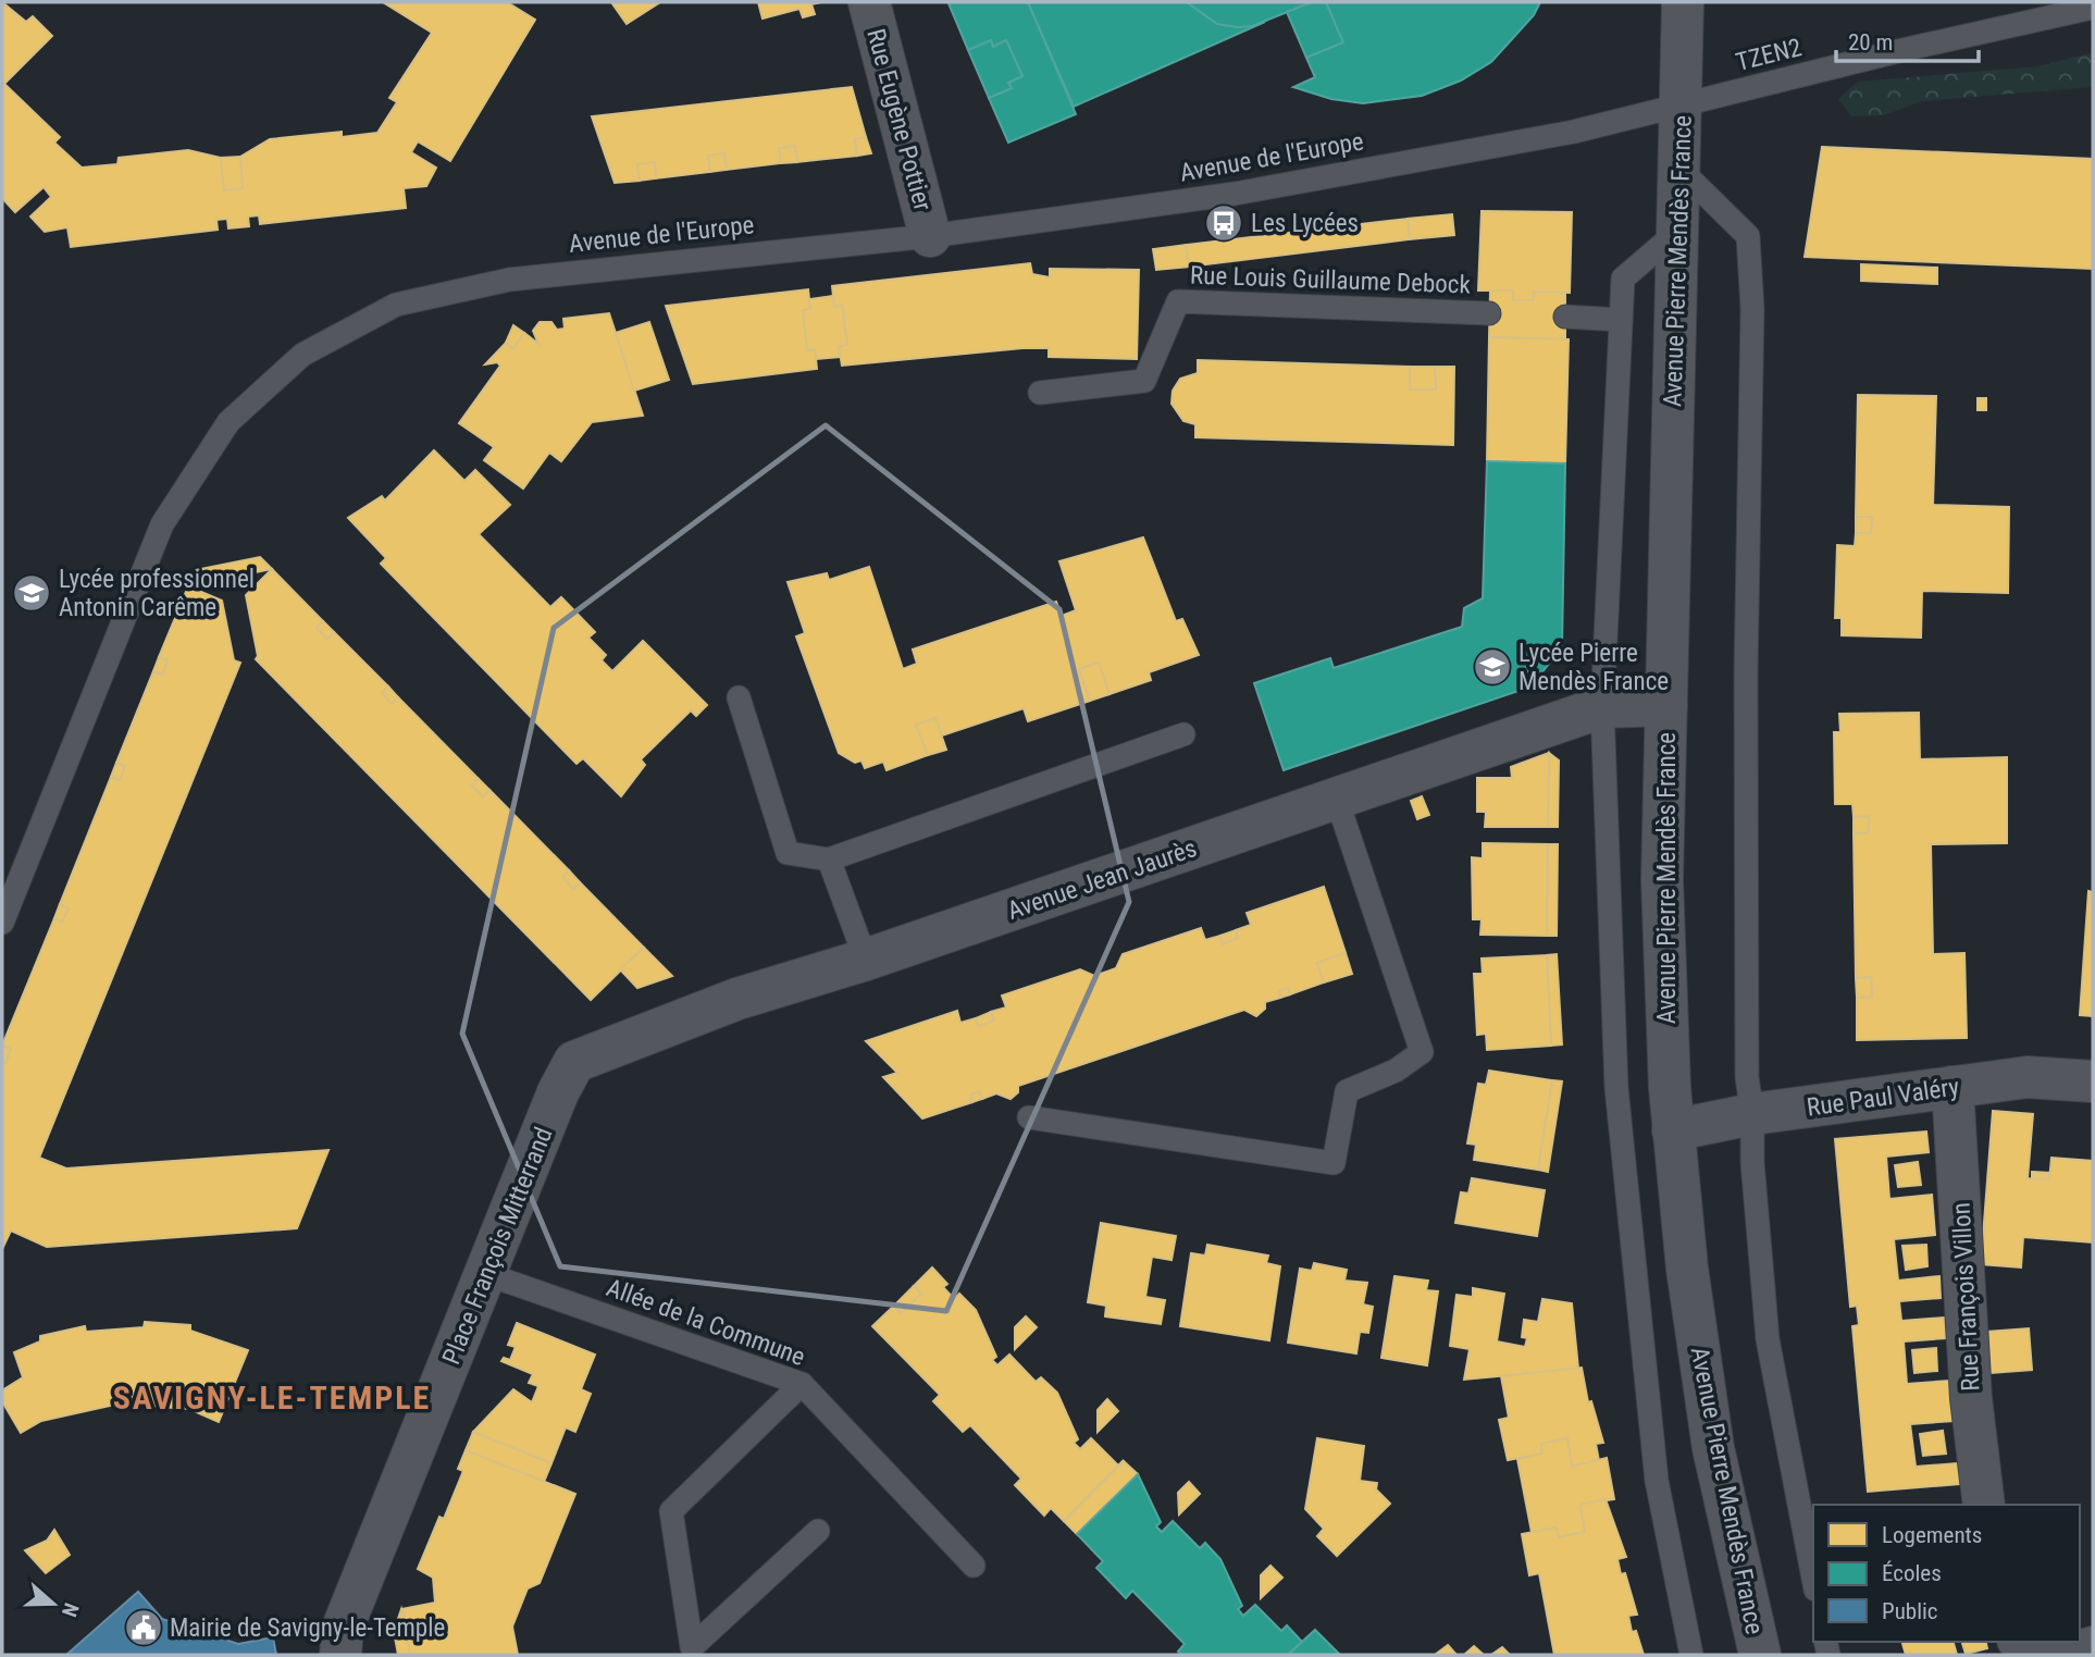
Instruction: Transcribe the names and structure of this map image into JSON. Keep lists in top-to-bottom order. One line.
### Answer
{"streets":{"street":["Rue Eugène Pottier","Avenue Pierre Mendès France","Avenue Jean Jaurès","Rue Paul Valéry","Place François Mitterrand","Rue François Villon"],"lane":["TZEN2","Avenue de l'Europe","Rue Louis Guillaume Debock","Allée de la Commune"]},"crossings":[["TZEN2","Avenue de l'Europe"],["TZEN2","Avenue Pierre Mendès France"],["Rue Eugène Pottier","Avenue de l'Europe"],["Avenue de l'Europe","Avenue Pierre Mendès France"],["Avenue Pierre Mendès France","Avenue Jean Jaurès"],["Avenue Pierre Mendès France","Rue Paul Valéry"],["Avenue Jean Jaurès","Place François Mitterrand"],["Rue Paul Valéry","Rue François Villon"],["Place François Mitterrand","Allée de la Commune"]],"districts":["SAVIGNY-LE-TEMPLE"],"places":{"bus stop":["Les Lycées"],"school or university":["Lycée professionnel Antonin Carême","Lycée Pierre Mendès France"],"public building":["Mairie de Savigny-le-Temple"]},"legend":["Logements","Écoles","Public"],"scale_bar":"20 m","north":"right"}
